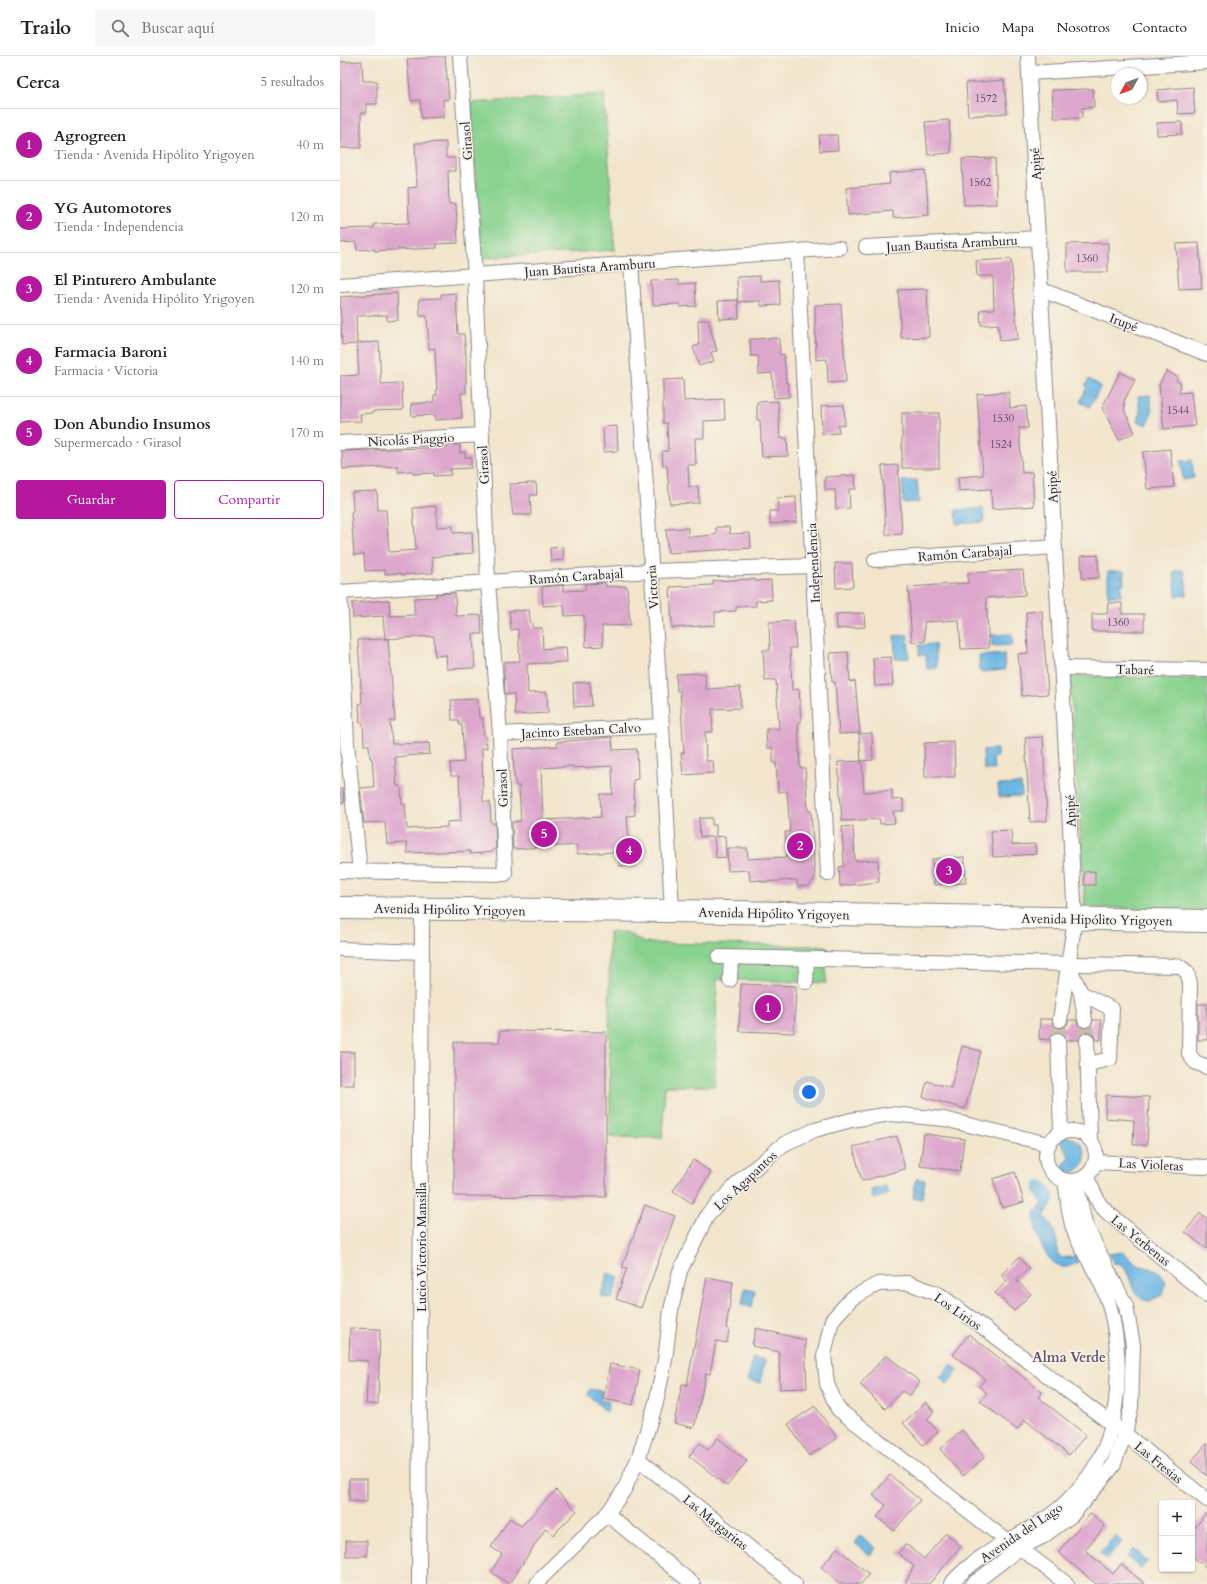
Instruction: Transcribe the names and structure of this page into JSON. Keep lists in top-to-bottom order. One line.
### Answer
{"streets":{"main road":["Avenida Hipólito Yrigoyen"],"street":["Girasol","Apipé","Juan Bautista Aramburu","Irupé","Nicolás Piaggio","Ramón Carabajal","Independencia","Victoria","Tabaré","Jacinto Esteban Calvo","Las Violetas","Los Agapantos","Las Yerbenas","Lucio Victorio Mansilla","Los Lirios","Las Fresias","Las Margaritas","Avenida del Lago"]},"crossings":[["Girasol","Juan Bautista Aramburu"],["Girasol","Nicolás Piaggio"],["Girasol","Ramón Carabajal"],["Girasol","Jacinto Esteban Calvo"],["Apipé","Juan Bautista Aramburu"],["Apipé","Irupé"],["Apipé","Ramón Carabajal"],["Apipé","Tabaré"],["Apipé","Avenida Hipólito Yrigoyen"],["Juan Bautista Aramburu","Independencia"],["Juan Bautista Aramburu","Victoria"],["Ramón Carabajal","Independencia"],["Ramón Carabajal","Victoria"],["Victoria","Jacinto Esteban Calvo"],["Victoria","Avenida Hipólito Yrigoyen"],["Avenida Hipólito Yrigoyen","Lucio Victorio Mansilla"],["Las Violetas","Los Agapantos"],["Las Violetas","Las Yerbenas"],["Las Violetas","Avenida del Lago"],["Los Agapantos","Las Yerbenas"],["Los Agapantos","Las Margaritas"],["Los Agapantos","Avenida del Lago"],["Las Yerbenas","Avenida del Lago"],["Los Lirios","Las Fresias"],["Los Lirios","Avenida del Lago"],["Las Fresias","Avenida del Lago"]],"districts":["Alma Verde"],"house_numbers":["1572","1562","1360","1544","1530","1524","1360"],"north":"bottom left","page":{"header":"Trailo","search":"Buscar aquí","nav":["Inicio","Mapa","Nosotros","Contacto"],"heading":["Cerca","5 resultados"],"list":[{"mark":"1","name":"Agrogreen","note":"Tienda · Avenida Hipólito Yrigoyen","value":"40 m"},{"mark":"2","name":"YG Automotores","note":"Tienda · Independencia","value":"120 m"},{"mark":"3","name":"El Pinturero Ambulante","note":"Tienda · Avenida Hipólito Yrigoyen","value":"120 m"},{"mark":"4","name":"Farmacia Baroni","note":"Farmacia · Victoria","value":"140 m"},{"mark":"5","name":"Don Abundio Insumos","note":"Supermercado · Girasol","value":"170 m"}],"buttons":["Guardar","Compartir"],"pins":["5","2","4","3","1"],"map_buttons":["+","−"]}}
